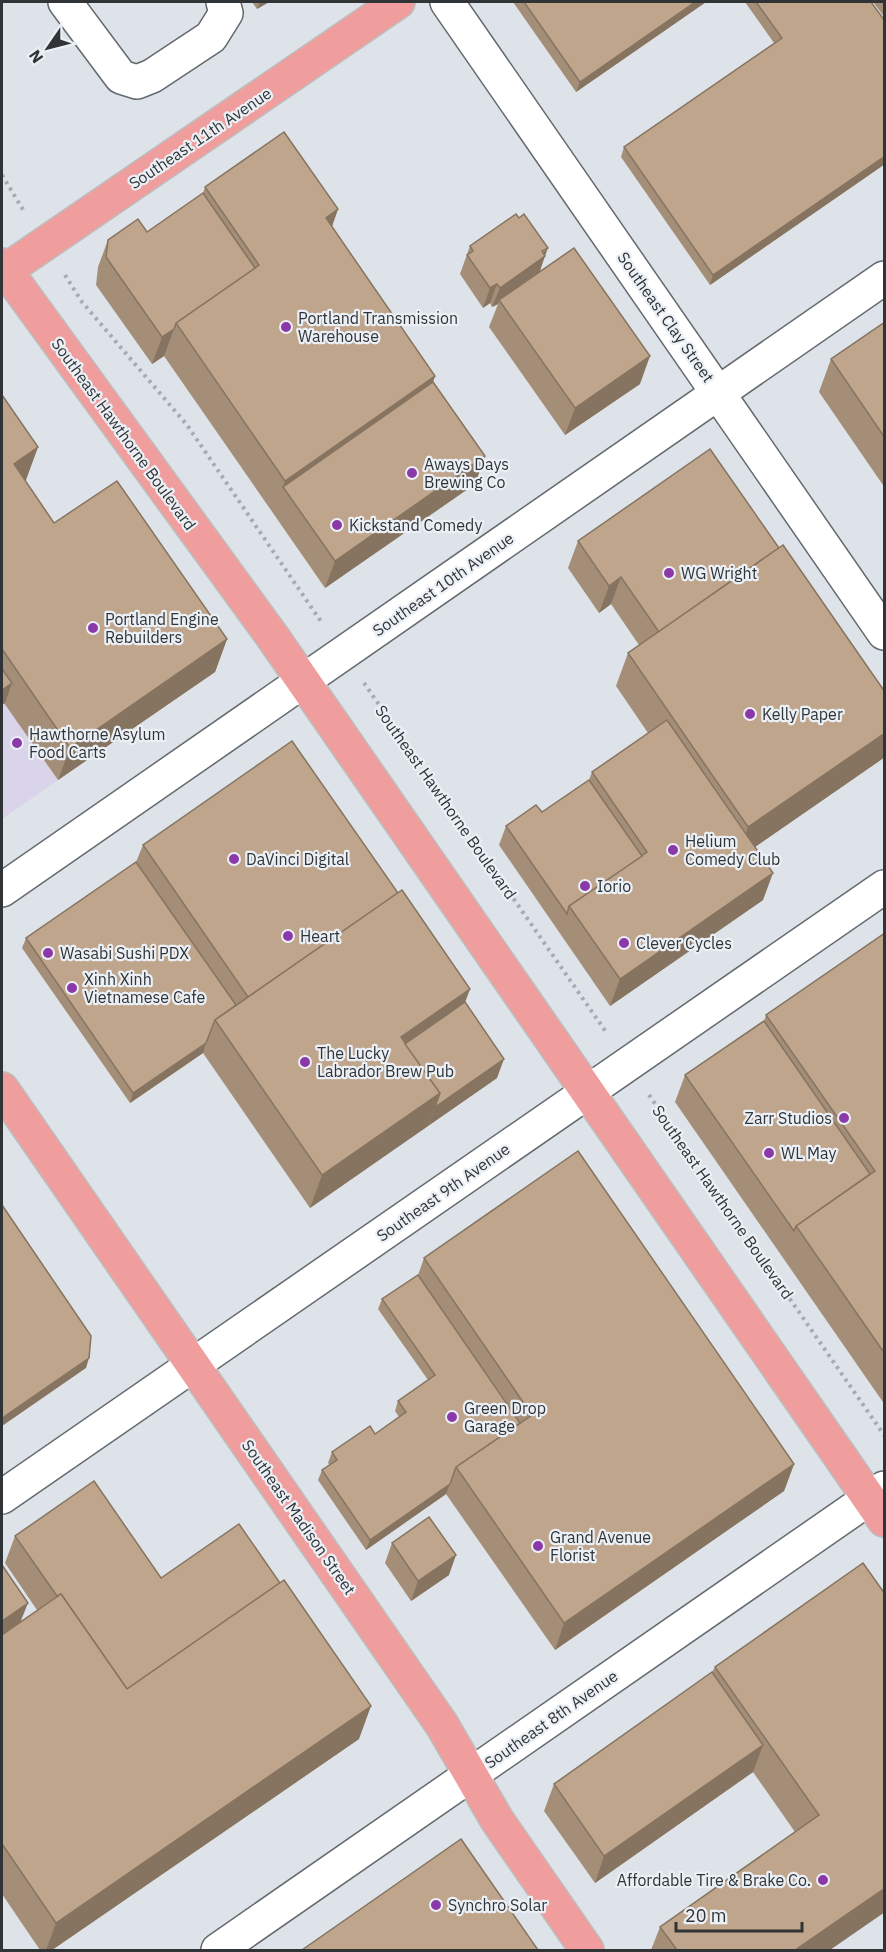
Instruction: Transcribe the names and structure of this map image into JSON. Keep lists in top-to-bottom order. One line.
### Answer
{"streets":{"main road":["Southeast 11th Avenue","Southeast Hawthorne Boulevard","Southeast Madison Street"],"street":["Southeast Clay Street","Southeast 10th Avenue","Southeast 9th Avenue","Southeast 8th Avenue"]},"crossings":[["Southeast 11th Avenue","Southeast Hawthorne Boulevard"],["Southeast Clay Street","Southeast 10th Avenue"],["Southeast Hawthorne Boulevard","Southeast 10th Avenue"],["Southeast Hawthorne Boulevard","Southeast 9th Avenue"],["Southeast Hawthorne Boulevard","Southeast 8th Avenue"],["Southeast 9th Avenue","Southeast Madison Street"],["Southeast Madison Street","Southeast 8th Avenue"]],"places":["Portland Transmission Warehouse","Aways Days Brewing Co","Kickstand Comedy","WG Wright","Portland Engine Rebuilders","Kelly Paper","Hawthorne Asylum Food Carts","Helium Comedy Club","DaVinci Digital","Iorio","Heart","Clever Cycles","Wasabi Sushi PDX","Xinh Xinh Vietnamese Cafe","The Lucky Labrador Brew Pub","Zarr Studios","WL May","Green Drop Garage","Grand Avenue Florist","Affordable Tire & Brake Co.","Synchro Solar"],"scale_bar":"20 m","north":"bottom left"}
